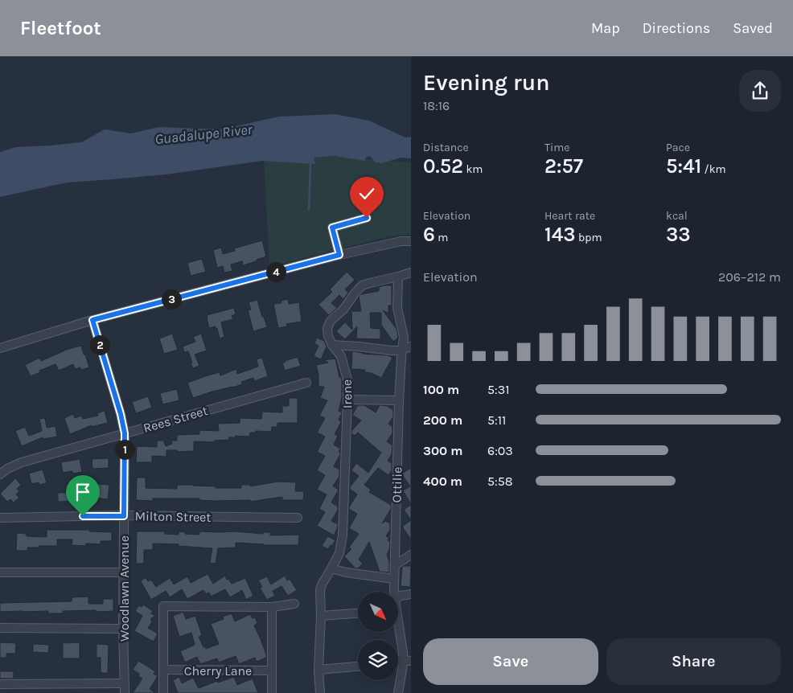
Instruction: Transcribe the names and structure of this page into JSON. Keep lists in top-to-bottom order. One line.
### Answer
{"streets":{"street":["Irene","Rees Street","Ottilie","Milton Street","Woodlawn Avenue","Cherry Lane"]},"crossings":[["Irene","Ottilie"],["Rees Street","Woodlawn Avenue"],["Milton Street","Woodlawn Avenue"]],"water":["Guadalupe River"],"north":"bottom right","page":{"header":"Fleetfoot","nav":["Map","Directions","Saved"],"heading":["Evening run","18:16"],"stats":[["Distance","0.52 km"],["Time","2:57"],["Pace","5:41 /km"],["Elevation","6 m"],["Heart rate","143 bpm"],["kcal","33"]],"chart":["Elevation","206–212 m"],"pins":["4","3","2","1"],"list":[{"name":"100 m","note":"5:31"},{"name":"200 m","note":"5:11"},{"name":"300 m","note":"6:03"},{"name":"400 m","note":"5:58"}],"buttons":["Save","Share"]}}
